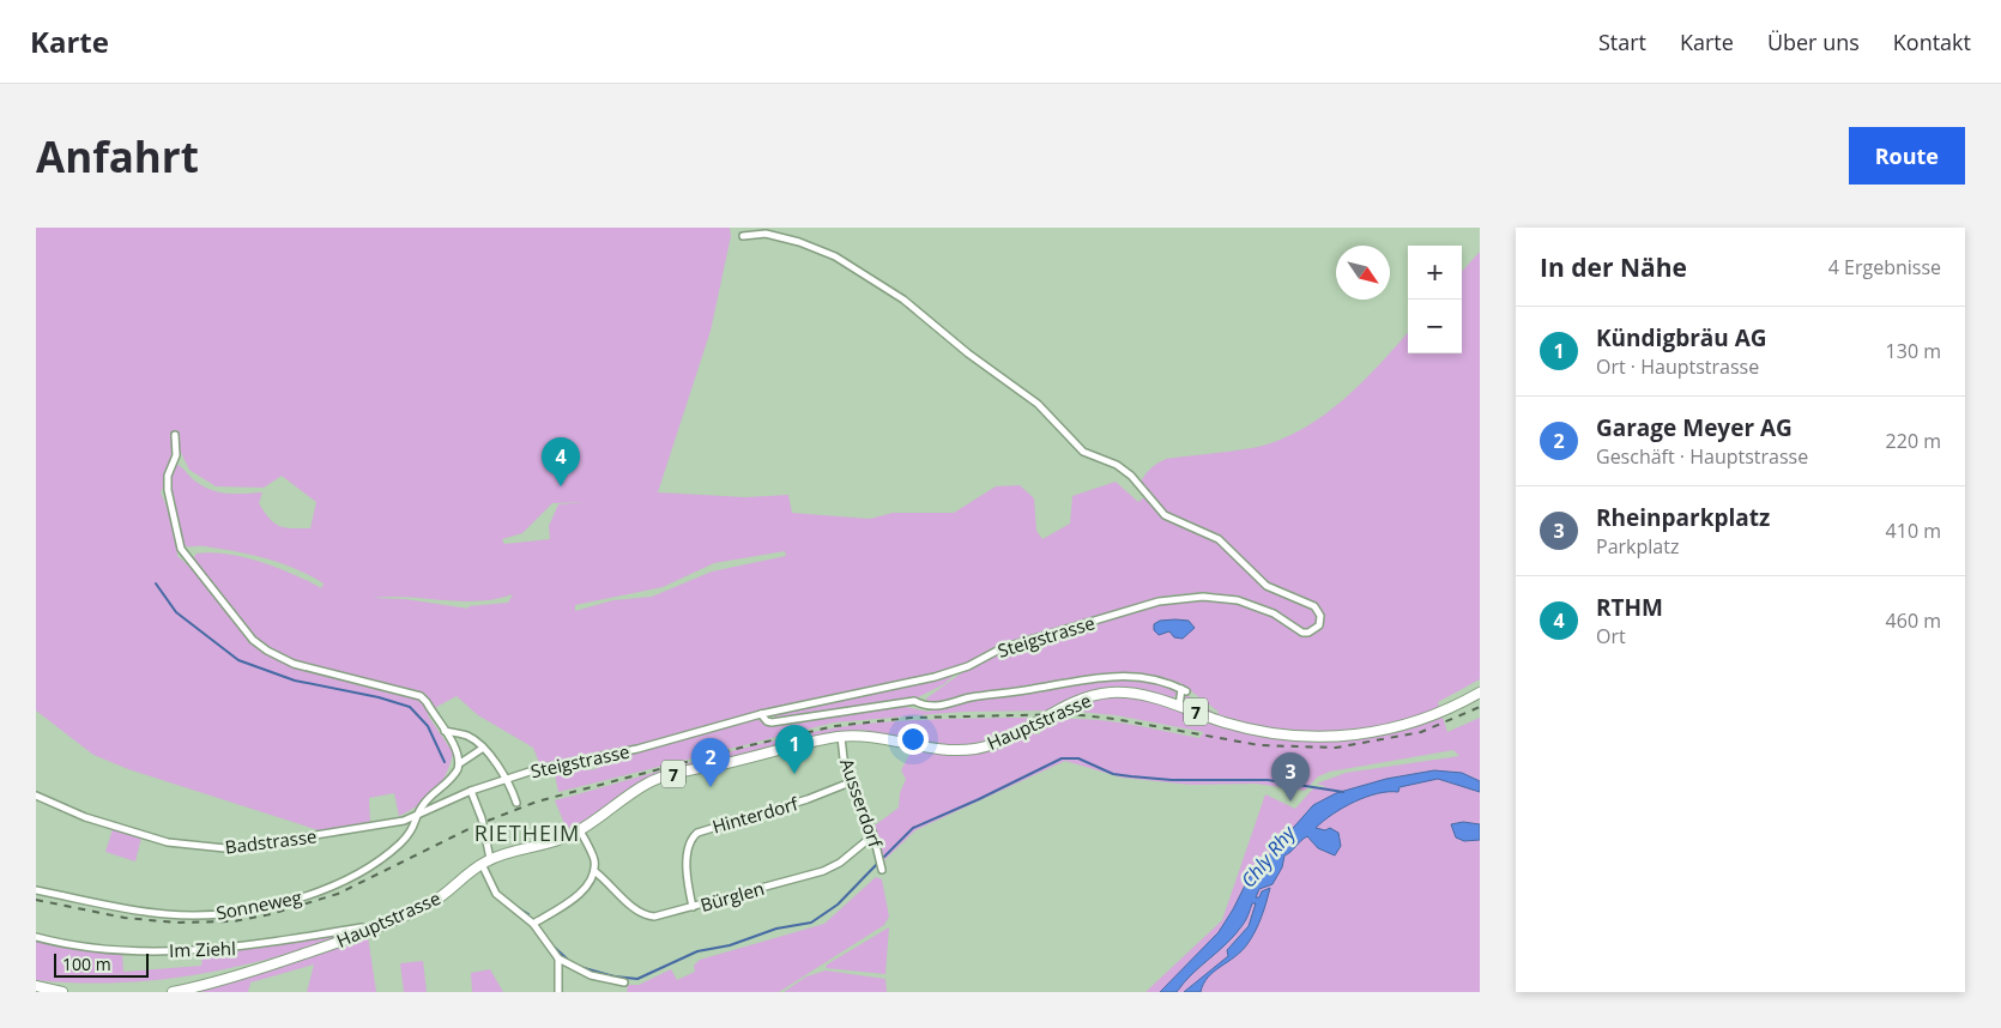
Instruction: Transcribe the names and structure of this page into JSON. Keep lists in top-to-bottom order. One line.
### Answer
{"streets":{"main road":["7","Hauptstrasse"],"street":["Steigstrasse","Ausserdorf","Hinterdorf","Badstrasse","Bürglen","Sonneweg","Im Ziehl"]},"crossings":[["Steigstrasse","Badstrasse"],["Hauptstrasse","Ausserdorf"],["Hauptstrasse","Im Ziehl"],["Ausserdorf","Hinterdorf"],["Ausserdorf","Bürglen"],["Hinterdorf","Bürglen"],["Badstrasse","Sonneweg"]],"districts":["RIETHEIM"],"water":["Chly Rhy"],"scale_bar":"100 m","north":"bottom right","page":{"header":"Karte","nav":["Start","Karte","Über uns","Kontakt"],"buttons":"Route","title":"Anfahrt","heading":["In der Nähe","4 Ergebnisse"],"map_buttons":["+","−"],"list":[{"mark":"1","name":"Kündigbräu AG","note":"Ort · Hauptstrasse","value":"130 m"},{"mark":"2","name":"Garage Meyer AG","note":"Geschäft · Hauptstrasse","value":"220 m"},{"mark":"3","name":"Rheinparkplatz","note":"Parkplatz","value":"410 m"},{"mark":"4","name":"RTHM","note":"Ort","value":"460 m"}],"pins":["4","1","2","3"],"scale":"100 m"}}
